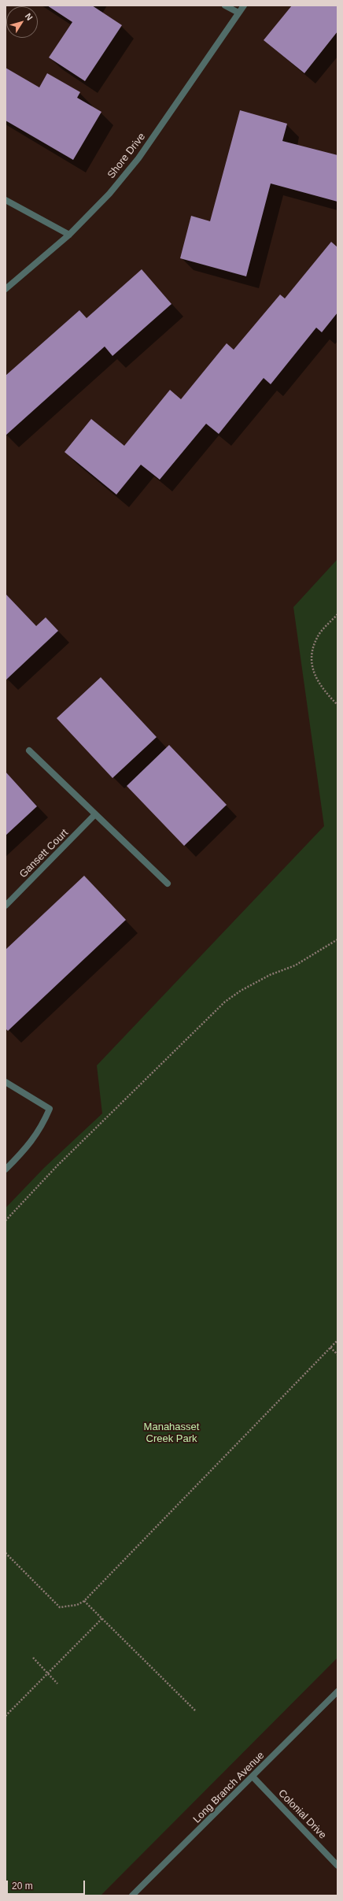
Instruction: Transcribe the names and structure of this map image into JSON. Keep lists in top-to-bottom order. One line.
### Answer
{"streets":{"street":["Shore Drive","Gansett Court","Long Branch Avenue","Colonial Drive"]},"crossings":[["Long Branch Avenue","Colonial Drive"]],"parks":["Manahasset Creek Park"],"scale_bar":"20 m","north":"top right"}
